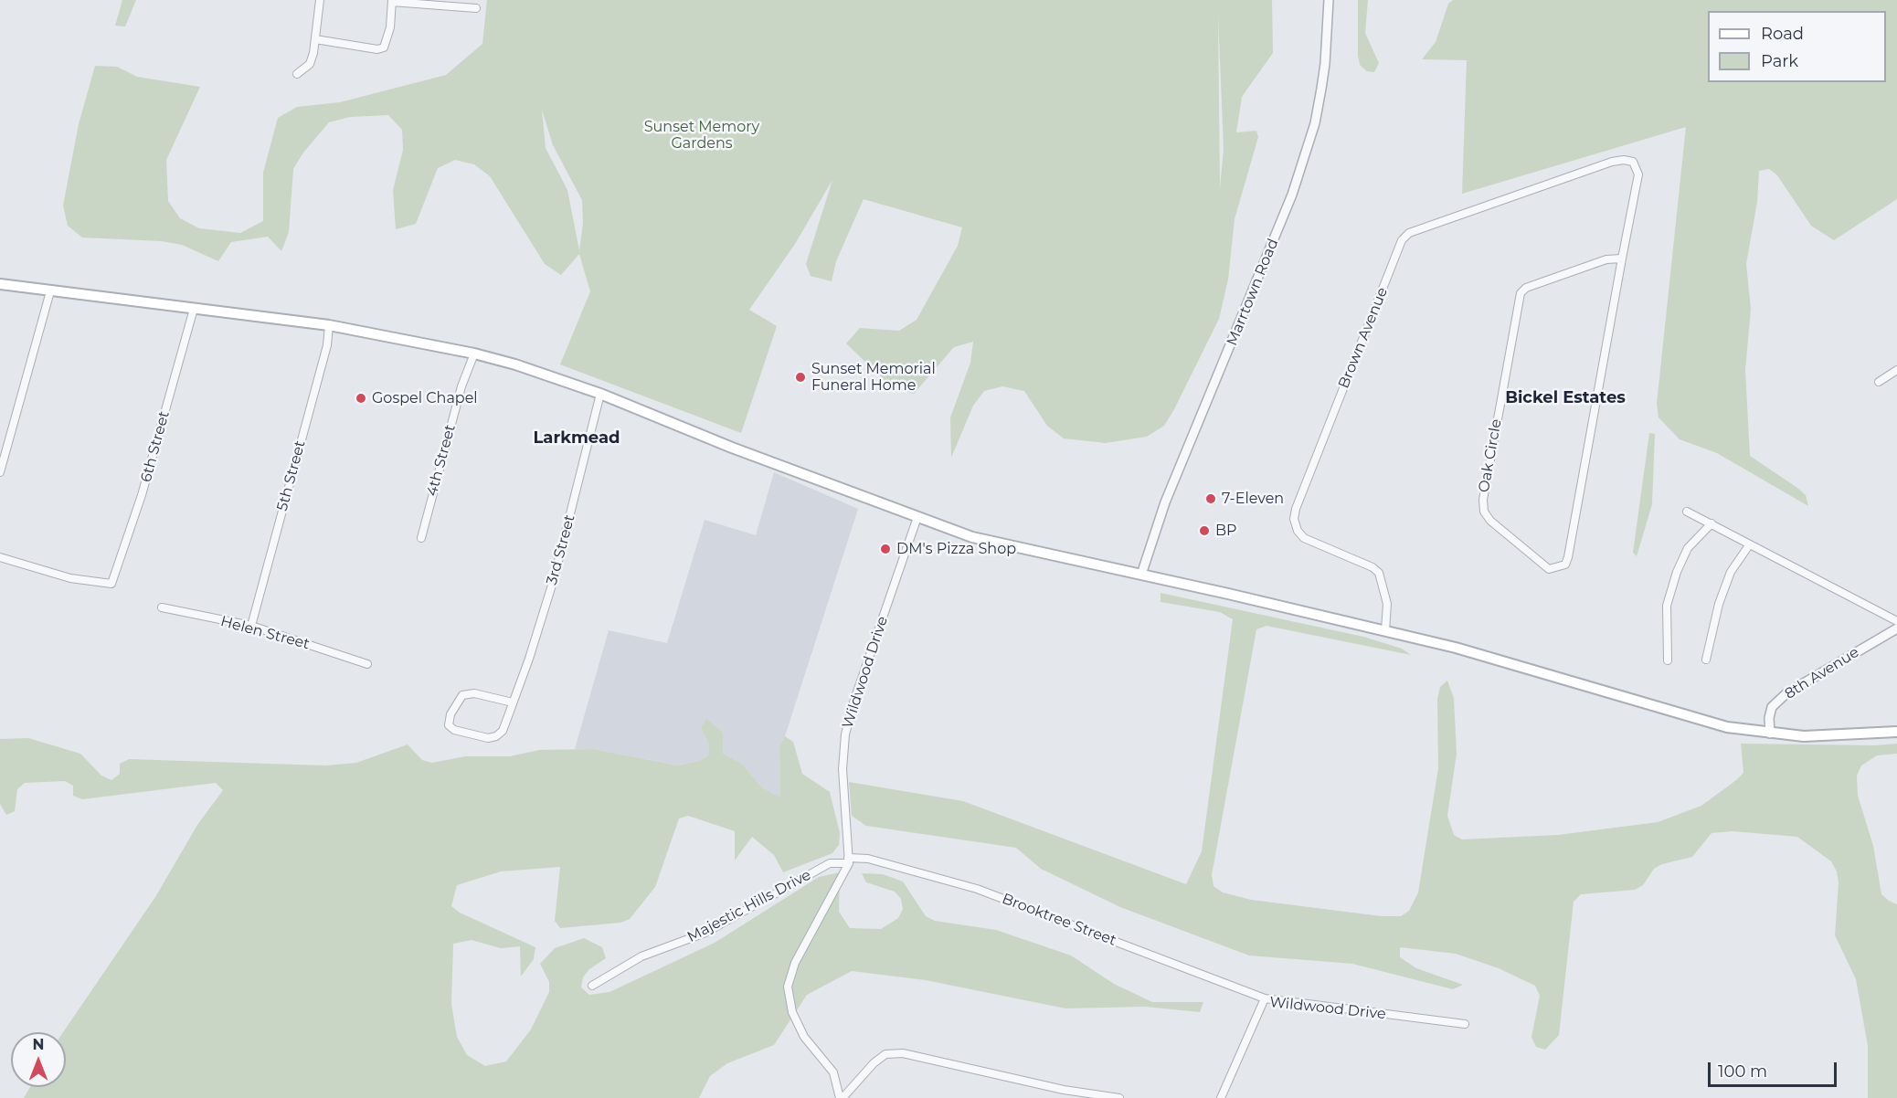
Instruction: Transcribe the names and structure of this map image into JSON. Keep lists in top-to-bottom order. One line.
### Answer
{"streets":{"street":["Marrtown Road","Brown Avenue","6th Street","Oak Circle","4th Street","5th Street","3rd Street","Helen Street","Wildwood Drive","8th Avenue","Majestic Hills Drive","Brooktree Street"]},"crossings":[["Brown Avenue","Oak Circle"],["5th Street","Helen Street"],["Wildwood Drive","Majestic Hills Drive"],["Wildwood Drive","Brooktree Street"],["Majestic Hills Drive","Brooktree Street"]],"districts":["Bickel Estates","Larkmead"],"parks":["Sunset Memory Gardens"],"places":["Sunset Memorial Funeral Home","Gospel Chapel","7-Eleven","BP","DM's Pizza Shop"],"legend":["Road","Park"],"scale_bar":"100 m","north":"top"}
